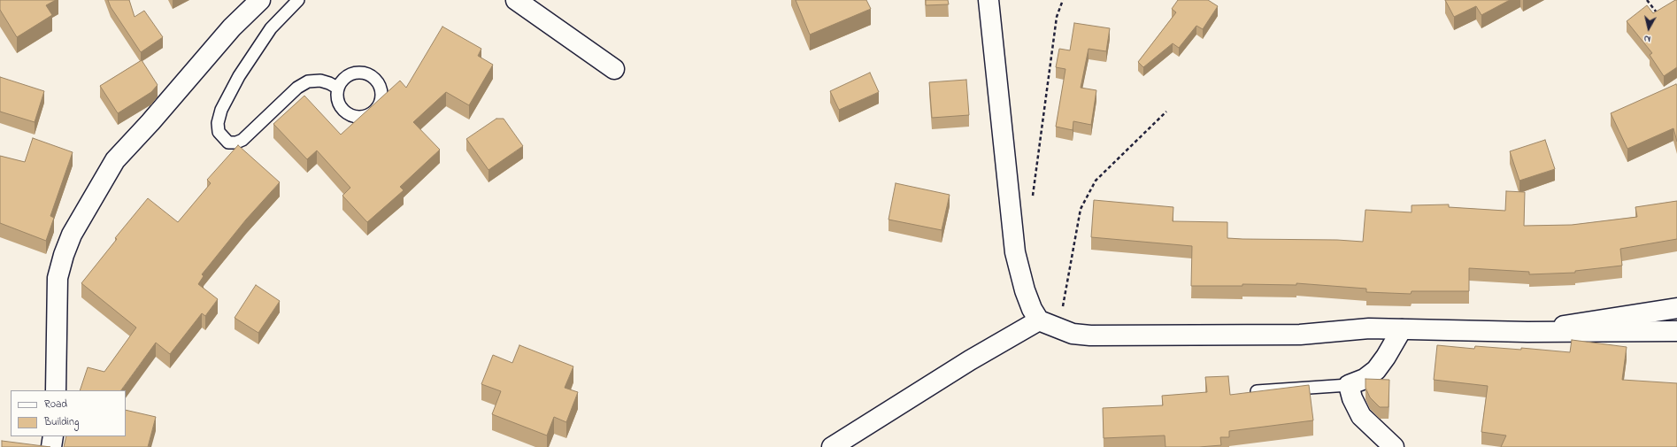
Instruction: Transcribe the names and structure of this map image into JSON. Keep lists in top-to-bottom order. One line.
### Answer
{"legend":["Road","Building"],"north":"bottom"}
